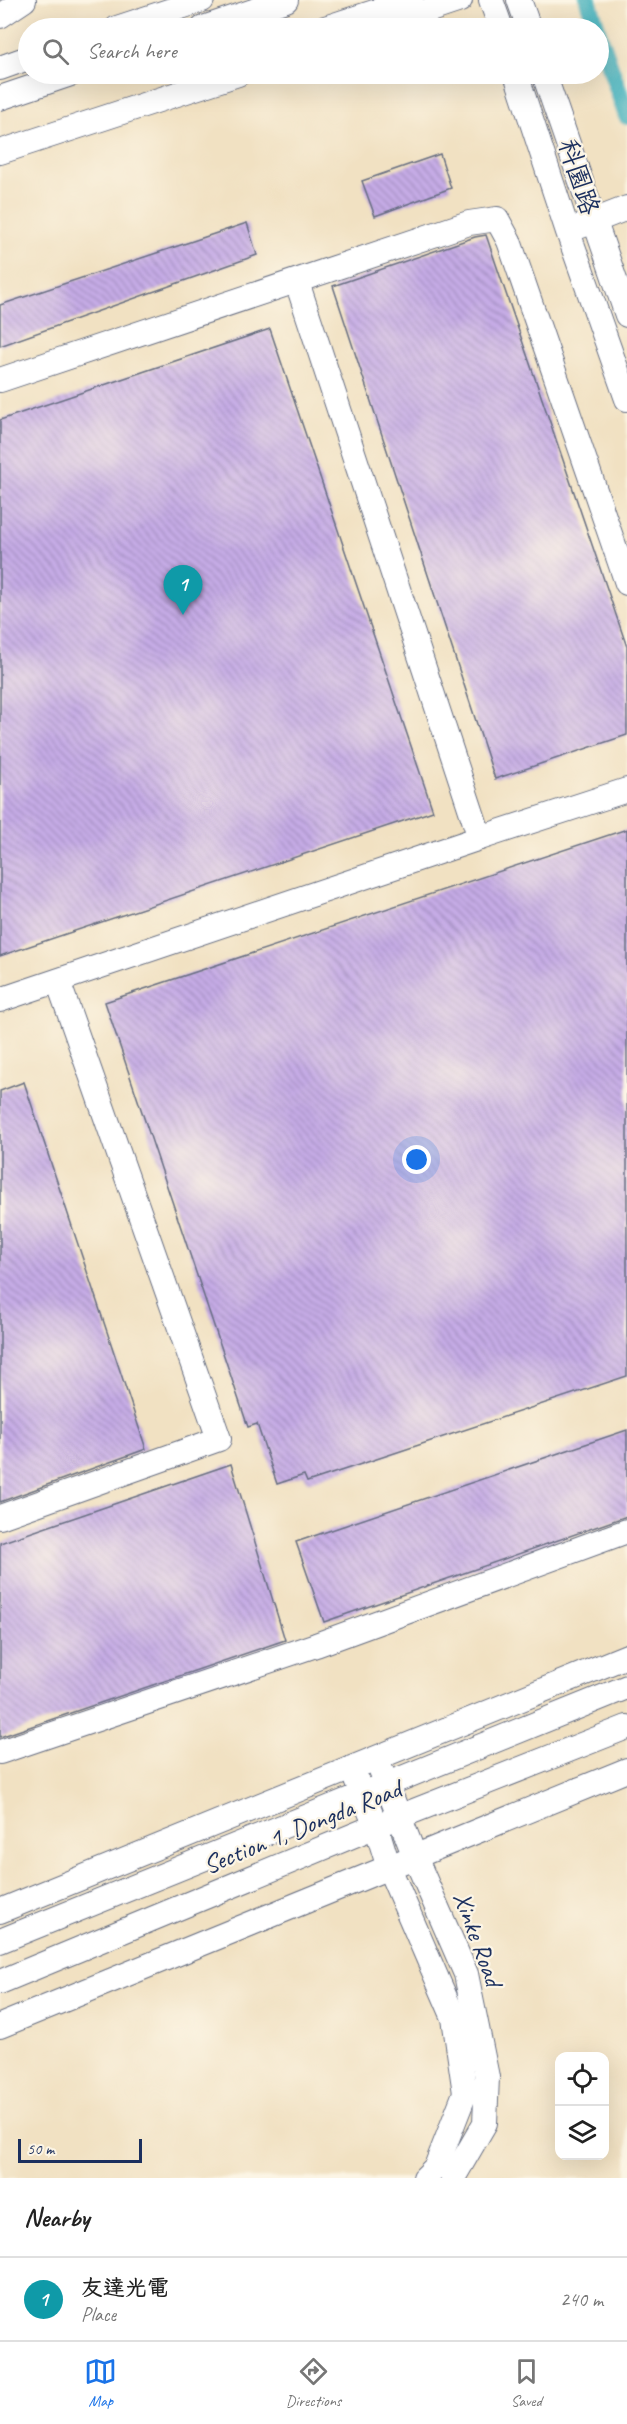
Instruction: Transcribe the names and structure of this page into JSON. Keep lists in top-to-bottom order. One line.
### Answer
{"streets":{"street":["科園路","Section 1, Dongda Road","Xinke Road"]},"crossings":[["Section 1, Dongda Road","Xinke Road"]],"scale_bar":"50 m","page":{"search":"Search here","pins":"1","scale":"50 m","heading":"Nearby","list":[{"mark":"1","name":"友達光電","note":"Place","value":"240 m"}],"nav":["Map","Directions","Saved"]}}
